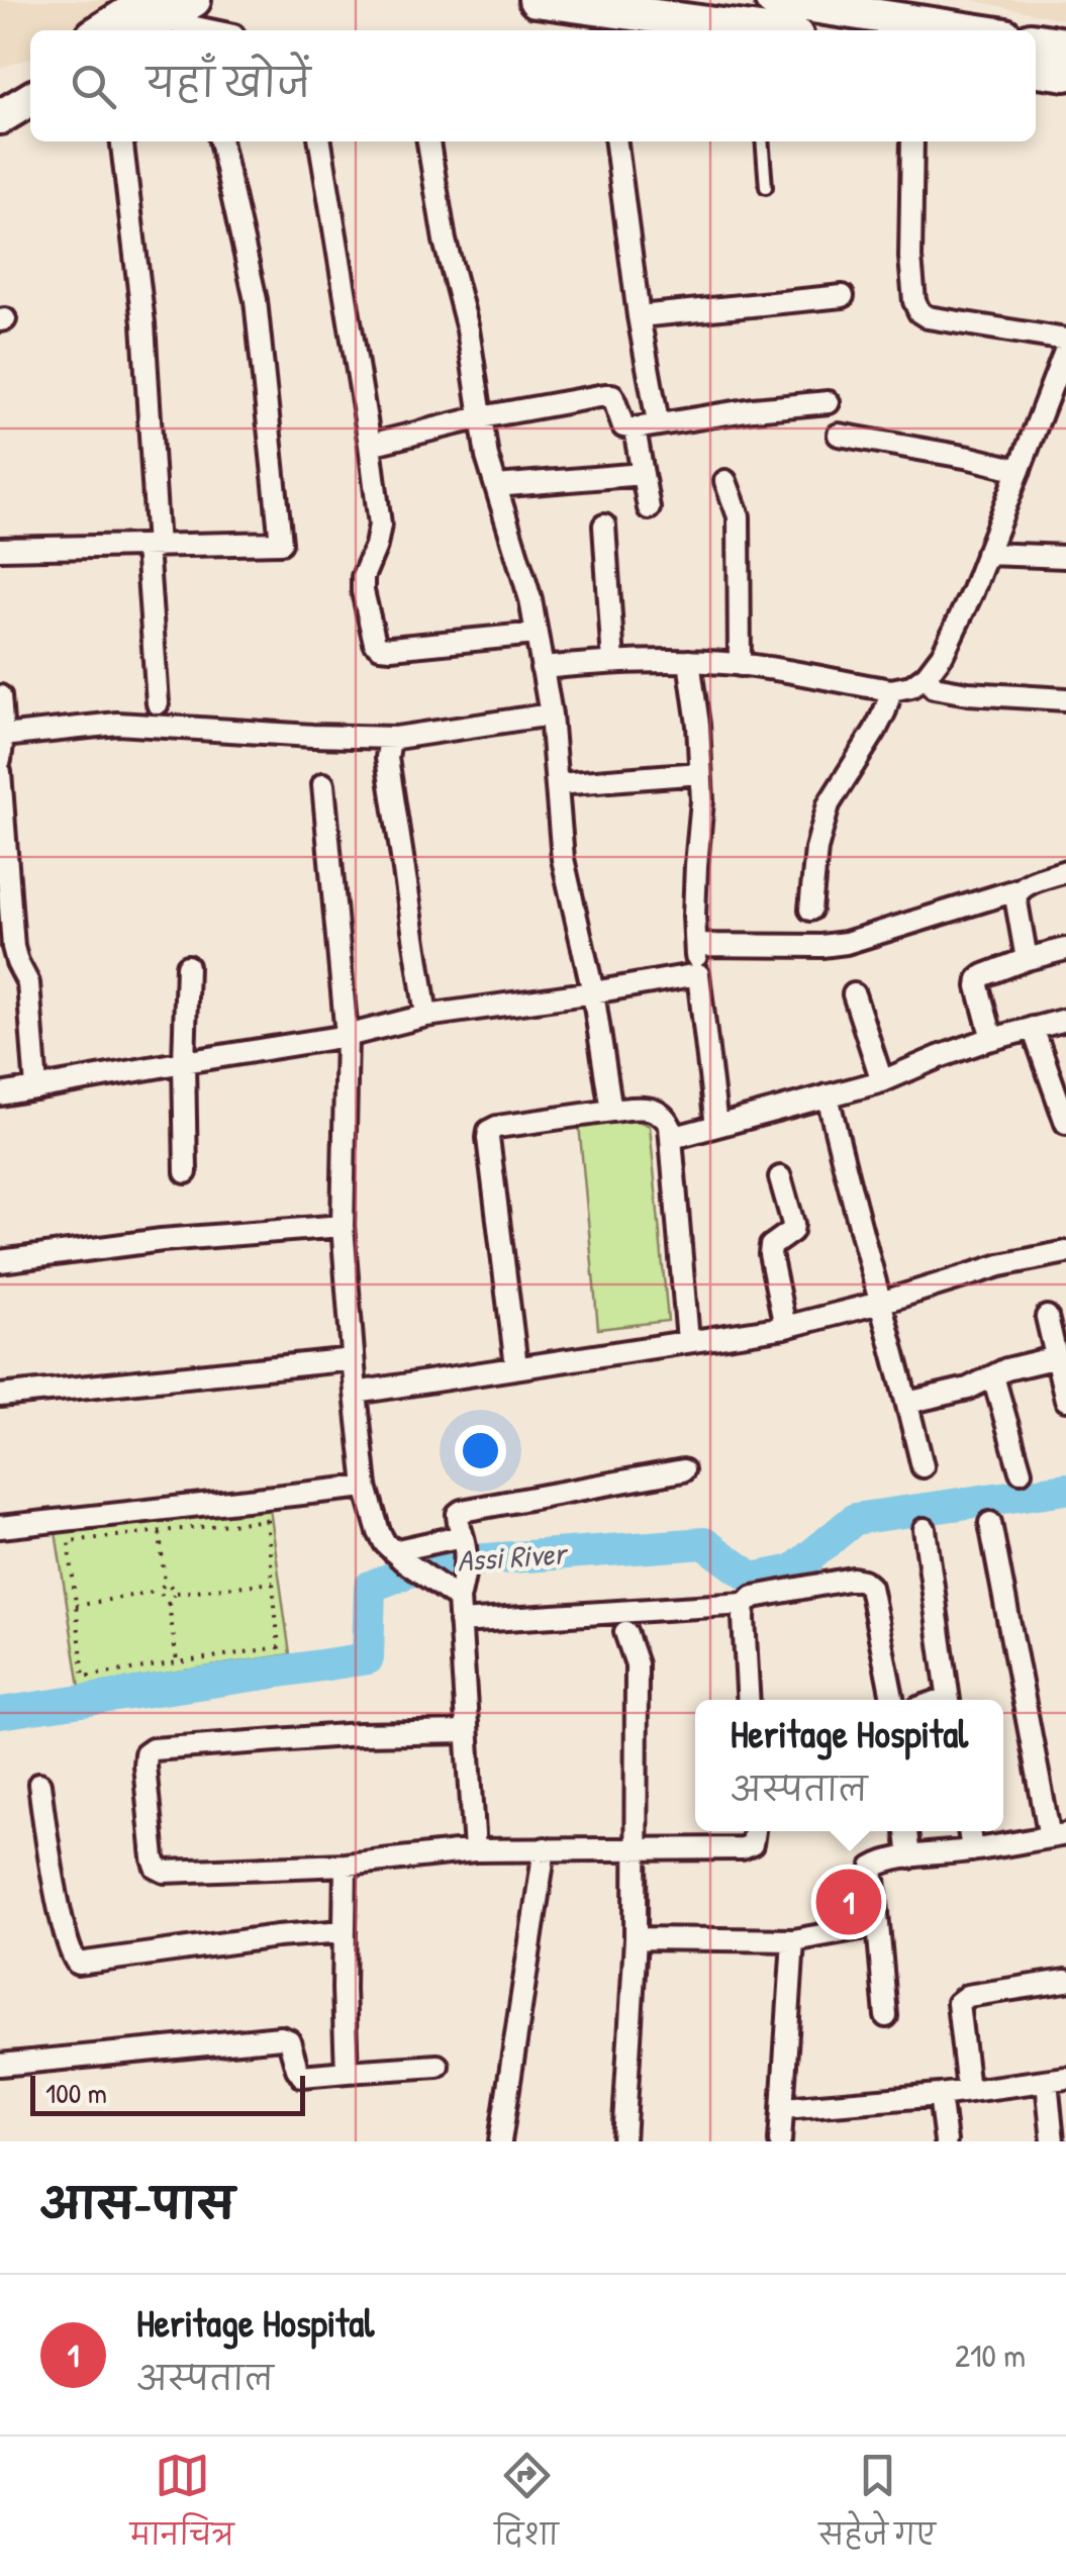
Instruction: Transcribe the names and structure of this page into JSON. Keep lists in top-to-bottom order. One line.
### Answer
{"water":["Assi River"],"scale_bar":"100 m","page":{"search":"यहाँ खोजें","popup":["Heritage Hospital","अस्पताल"],"pins":"1","scale":"100 m","heading":"आस-पास","list":[{"mark":"1","name":"Heritage Hospital","note":"अस्पताल","value":"210 m"}],"nav":["मानचित्र","दिशा","सहेजे गए"]}}
